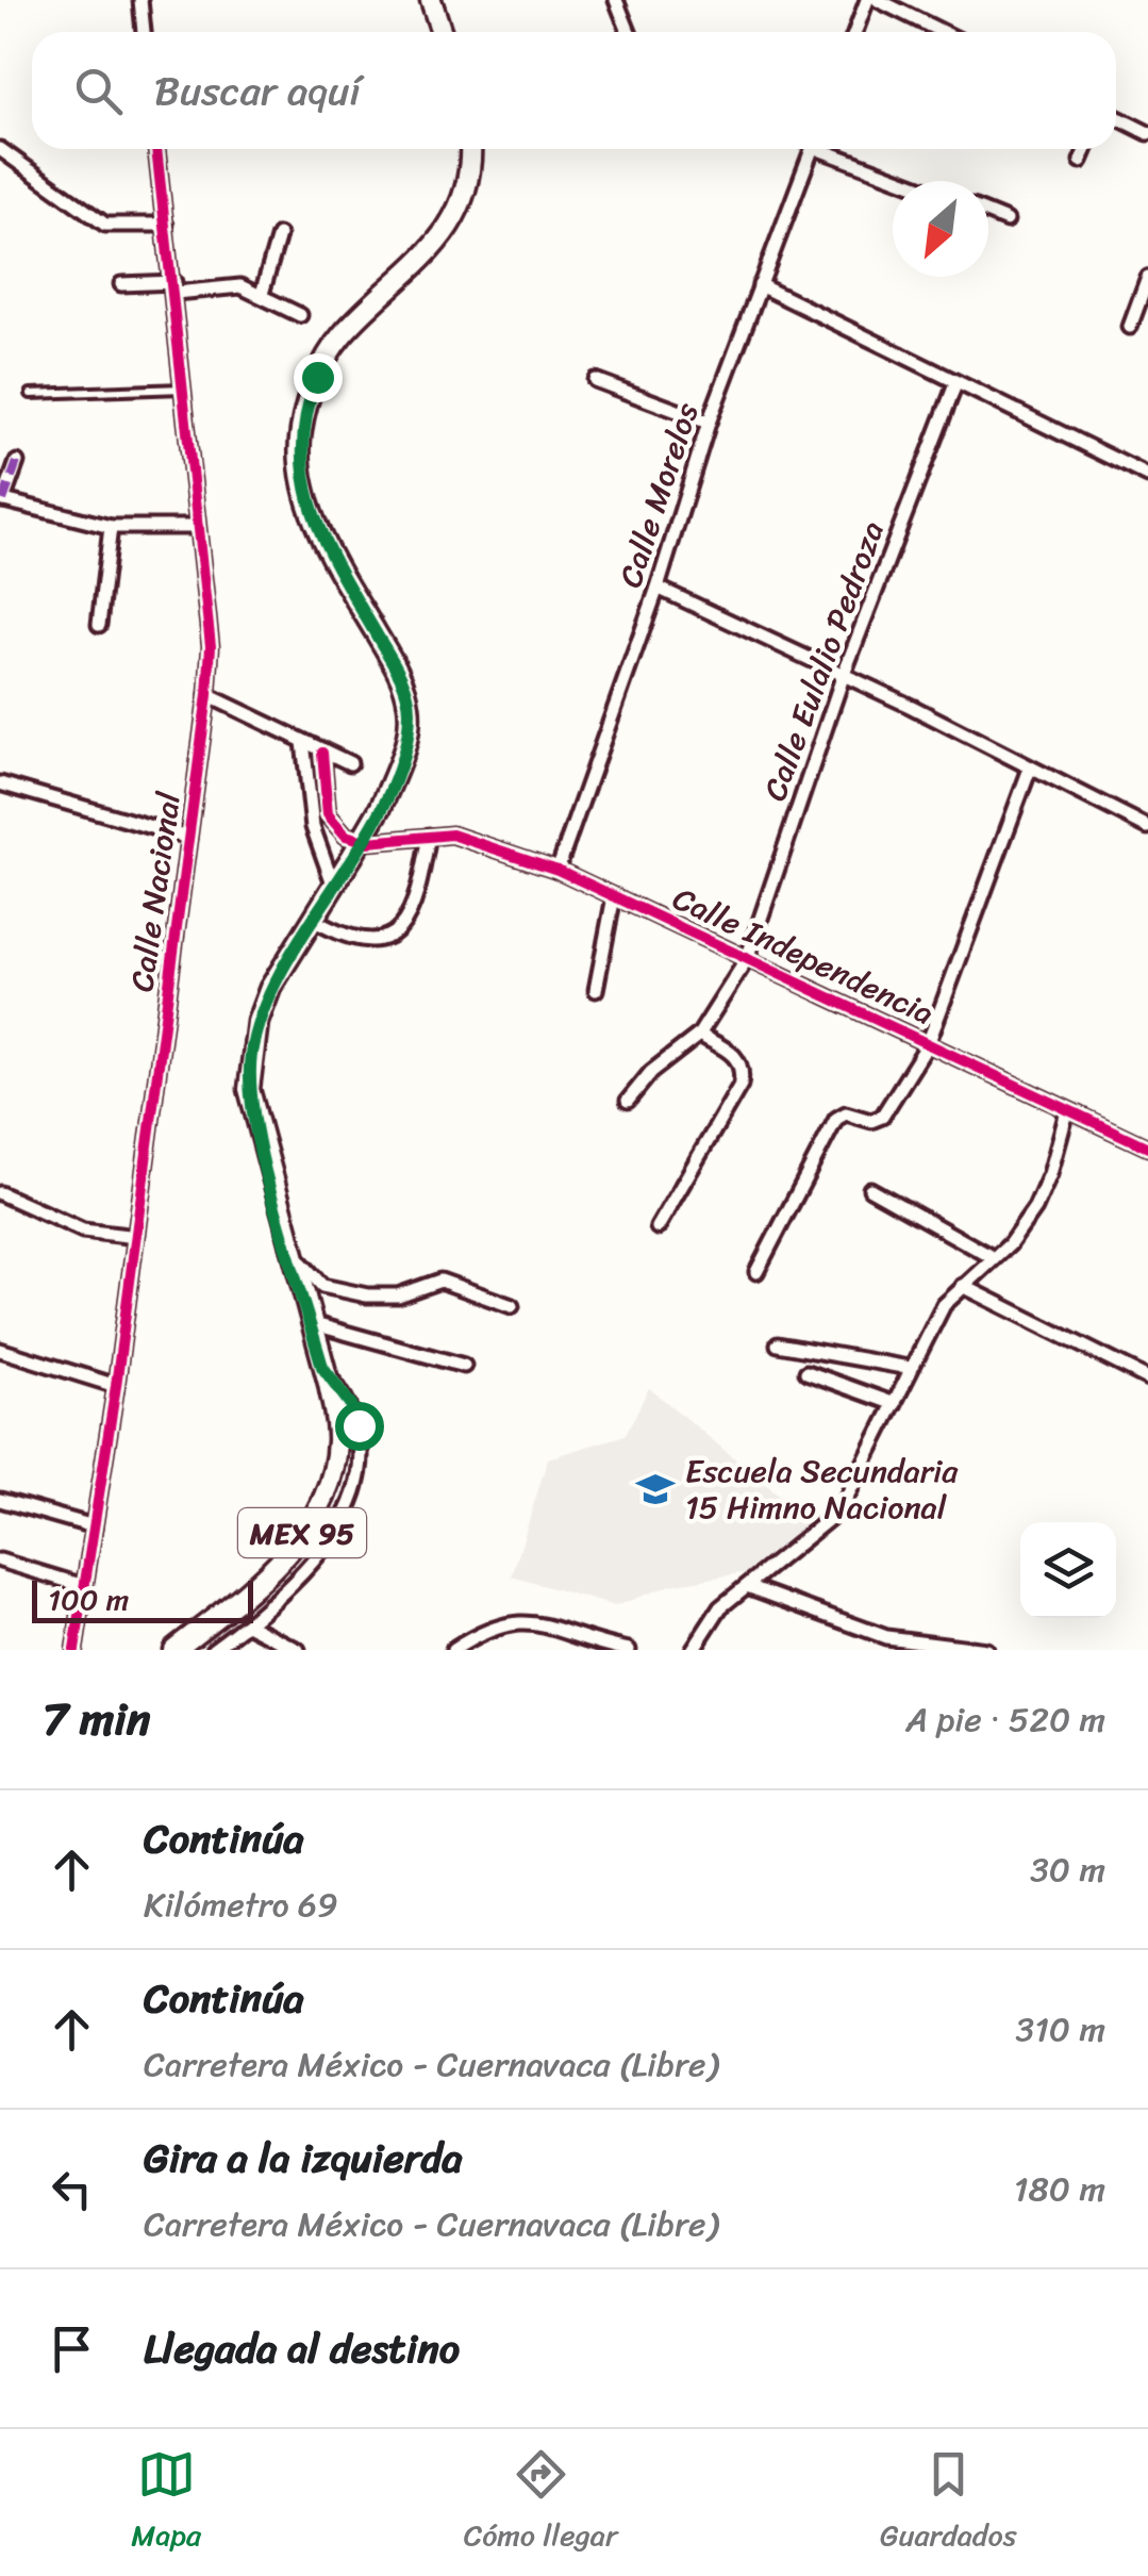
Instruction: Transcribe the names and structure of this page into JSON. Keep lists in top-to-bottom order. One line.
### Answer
{"streets":{"main road":["MEX 95"],"street":["Calle Morelos","Calle Eulalio Pedroza","Calle Nacional","Calle Independencia"]},"crossings":[["Calle Morelos","Calle Independencia"],["Calle Eulalio Pedroza","Calle Independencia"]],"places":{"school or university":["Escuela Secundaria 15 Himno Nacional"]},"scale_bar":"100 m","north":"bottom left","page":{"search":"Buscar aquí","scale":"100 m","heading":["7 min","A pie · 520 m"],"list":[["Continúa","Kilómetro 69","30 m"],["Continúa","Carretera México - Cuernavaca (Libre)","310 m"],["Gira a la izquierda","Carretera México - Cuernavaca (Libre)","180 m"],"Llegada al destino"],"nav":["Mapa","Cómo llegar","Guardados"]}}
